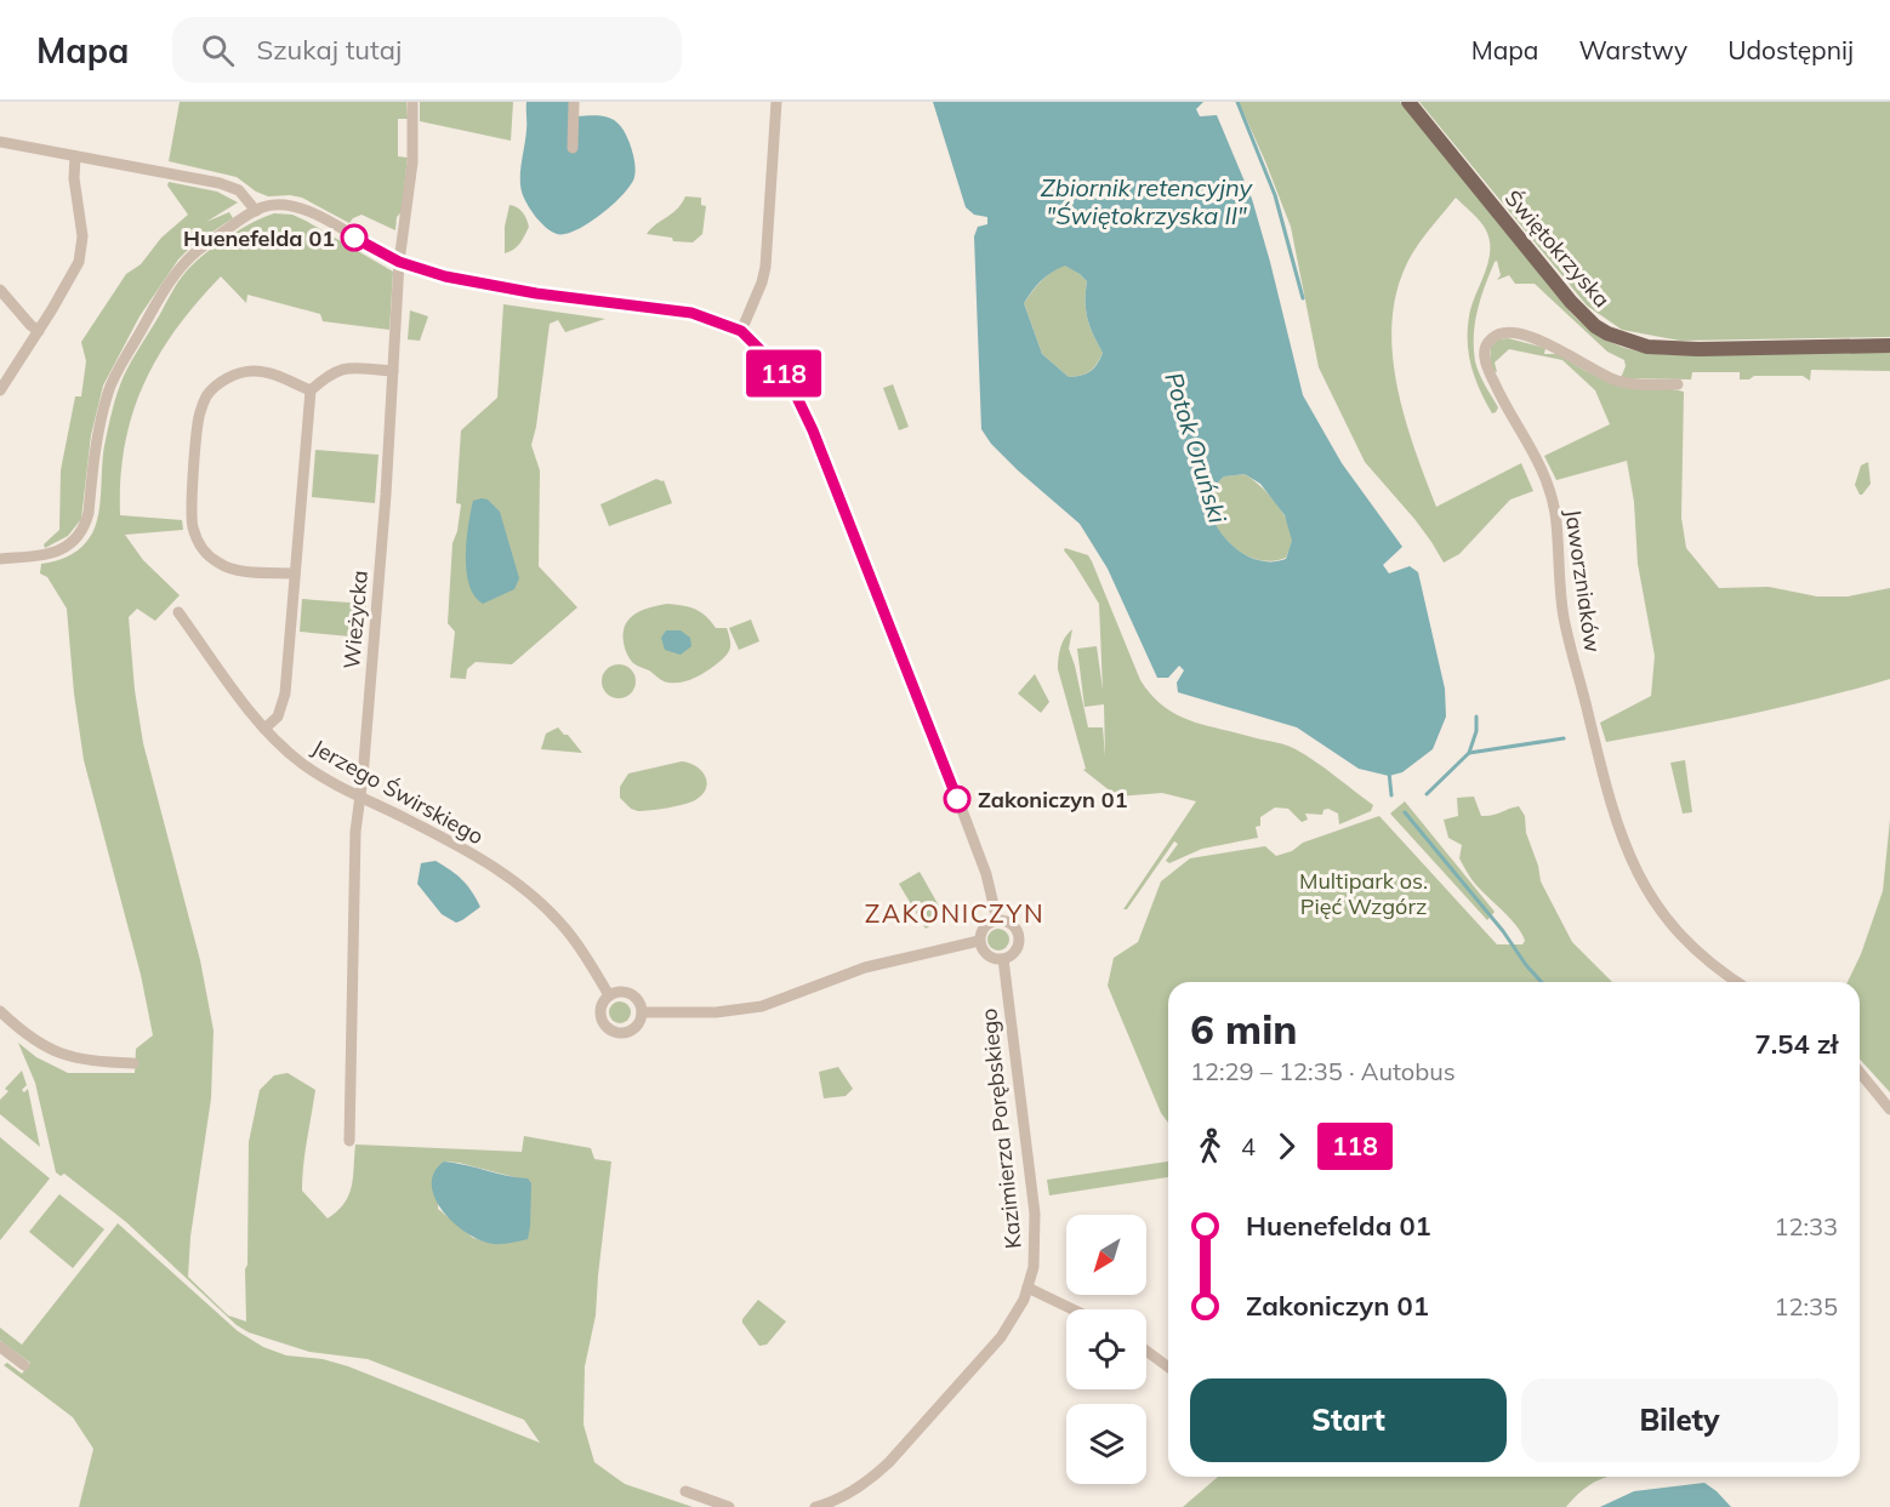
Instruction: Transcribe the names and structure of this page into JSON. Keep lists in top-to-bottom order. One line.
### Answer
{"streets":{"main road":["Świętokrzyska"],"street":["Jaworzniaków","Wieżycka","Jerzego Świrskiego","Kazimierza Porębskiego"]},"crossings":[["Wieżycka","Jerzego Świrskiego"],["Wieżycka","Kazimierza Porębskiego"]],"districts":["ZAKONICZYN"],"water":["Zbiornik retencyjny \"Świętokrzyska II\"","Potok Oruński"],"parks":["Multipark os. Pięć Wzgórz"],"places":["Huenefelda 01","Zakoniczyn 01"],"lines":["bus line 118"],"north":"bottom left","page":{"header":"Mapa","search":"Szukaj tutaj","nav":["Mapa","Warstwy","Udostępnij"],"on_map":"118","heading":["6 min","12:29 – 12:35 · Autobus","7.54 zł"],"legs":["4","118"],"list":[{"name":"Huenefelda 01","value":"12:33"},{"name":"Zakoniczyn 01","value":"12:35"}],"buttons":["Start","Bilety"]}}
